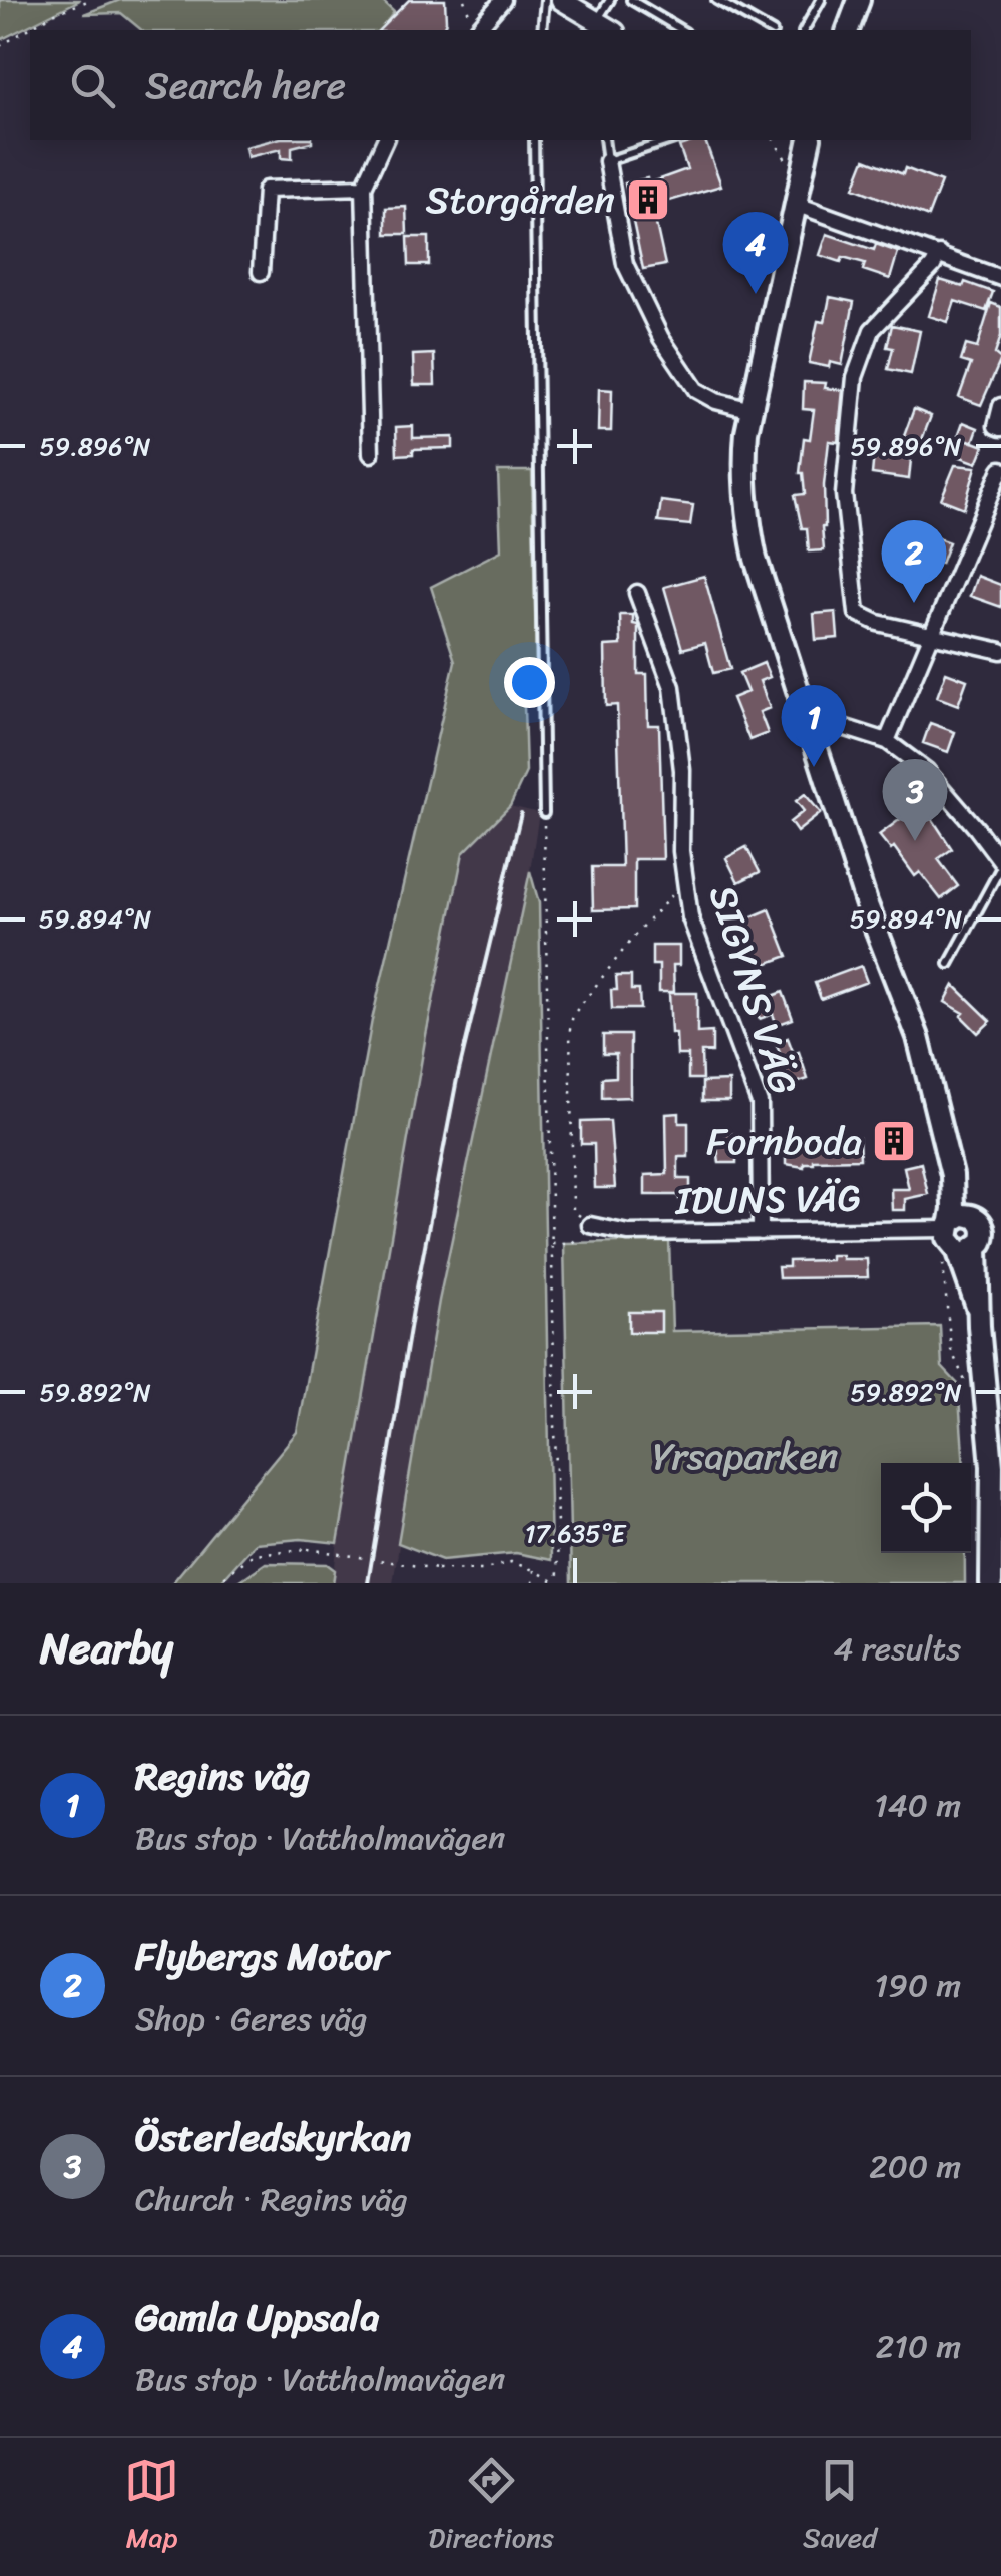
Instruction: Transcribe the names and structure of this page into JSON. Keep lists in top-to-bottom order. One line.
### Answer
{"streets":{"street":["SIGYNS VÄG","IDUNS VÄG"]},"crossings":[["SIGYNS VÄG","IDUNS VÄG"]],"parks":["Yrsaparken"],"places":{"building":["Storgården","Fornboda"]},"page":{"search":"Search here","pins":["4","2","1","3"],"heading":["Nearby","4 results"],"list":[{"mark":"1","name":"Regins väg","note":"Bus stop · Vattholmavägen","value":"140 m"},{"mark":"2","name":"Flybergs Motor","note":"Shop · Geres väg","value":"190 m"},{"mark":"3","name":"Österledskyrkan","note":"Church · Regins väg","value":"200 m"},{"mark":"4","name":"Gamla Uppsala","note":"Bus stop · Vattholmavägen","value":"210 m"}],"nav":["Map","Directions","Saved"]},"coordinates":["59.896°N","59.894°N","59.892°N","17.635°E"]}
